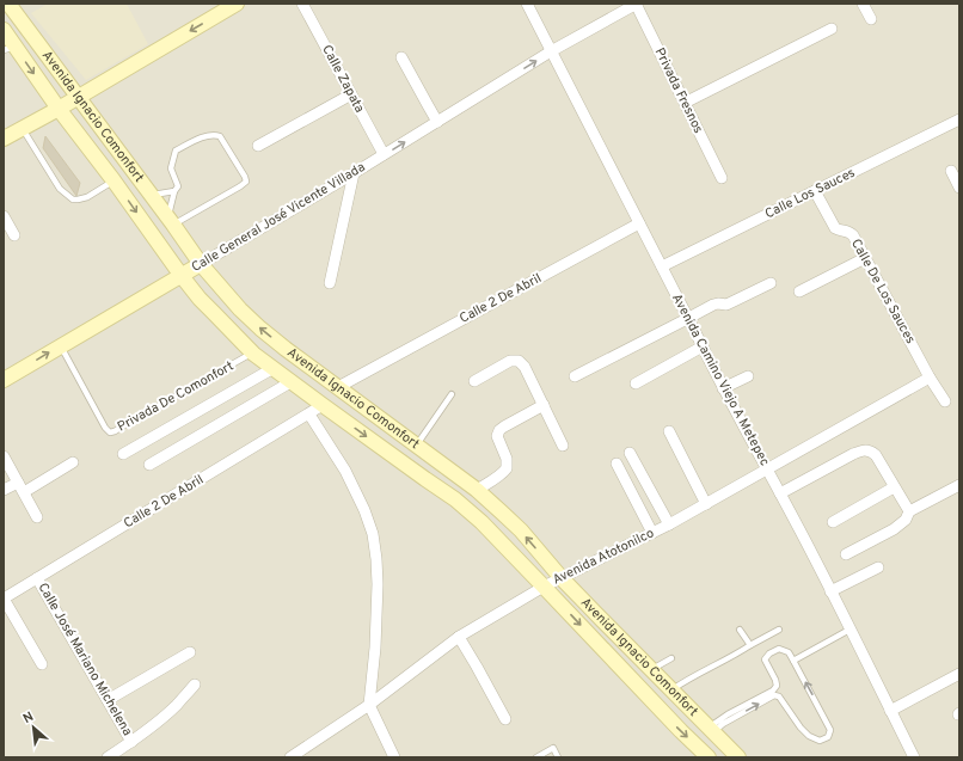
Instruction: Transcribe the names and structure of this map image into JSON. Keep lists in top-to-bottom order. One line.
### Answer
{"streets":{"main road":["Avenida Ignacio Comonfort","Calle General José Vicente Villada"],"street":["Calle Zapata","Privada Fresnos","Calle Los Sauces","Calle De Los Sauces","Calle 2 De Abril","Avenida Camino Viejo A Metepec","Avenida Atotonilco","Calle José Mariano Michelena"],"lane":["Privada De Comonfort"]},"crossings":[["Calle Zapata","Calle General José Vicente Villada"],["Privada Fresnos","Calle General José Vicente Villada"],["Avenida Ignacio Comonfort","Calle General José Vicente Villada"],["Avenida Ignacio Comonfort","Calle 2 De Abril"],["Avenida Ignacio Comonfort","Privada De Comonfort"],["Avenida Ignacio Comonfort","Avenida Atotonilco"],["Calle Los Sauces","Calle De Los Sauces"],["Calle Los Sauces","Avenida Camino Viejo A Metepec"],["Calle General José Vicente Villada","Avenida Camino Viejo A Metepec"],["Calle General José Vicente Villada","Privada De Comonfort"],["Calle De Los Sauces","Avenida Atotonilco"],["Calle 2 De Abril","Avenida Camino Viejo A Metepec"],["Calle 2 De Abril","Calle José Mariano Michelena"],["Avenida Camino Viejo A Metepec","Avenida Atotonilco"]],"one_way":["Calle General José Vicente Villada"],"north":"top left"}
